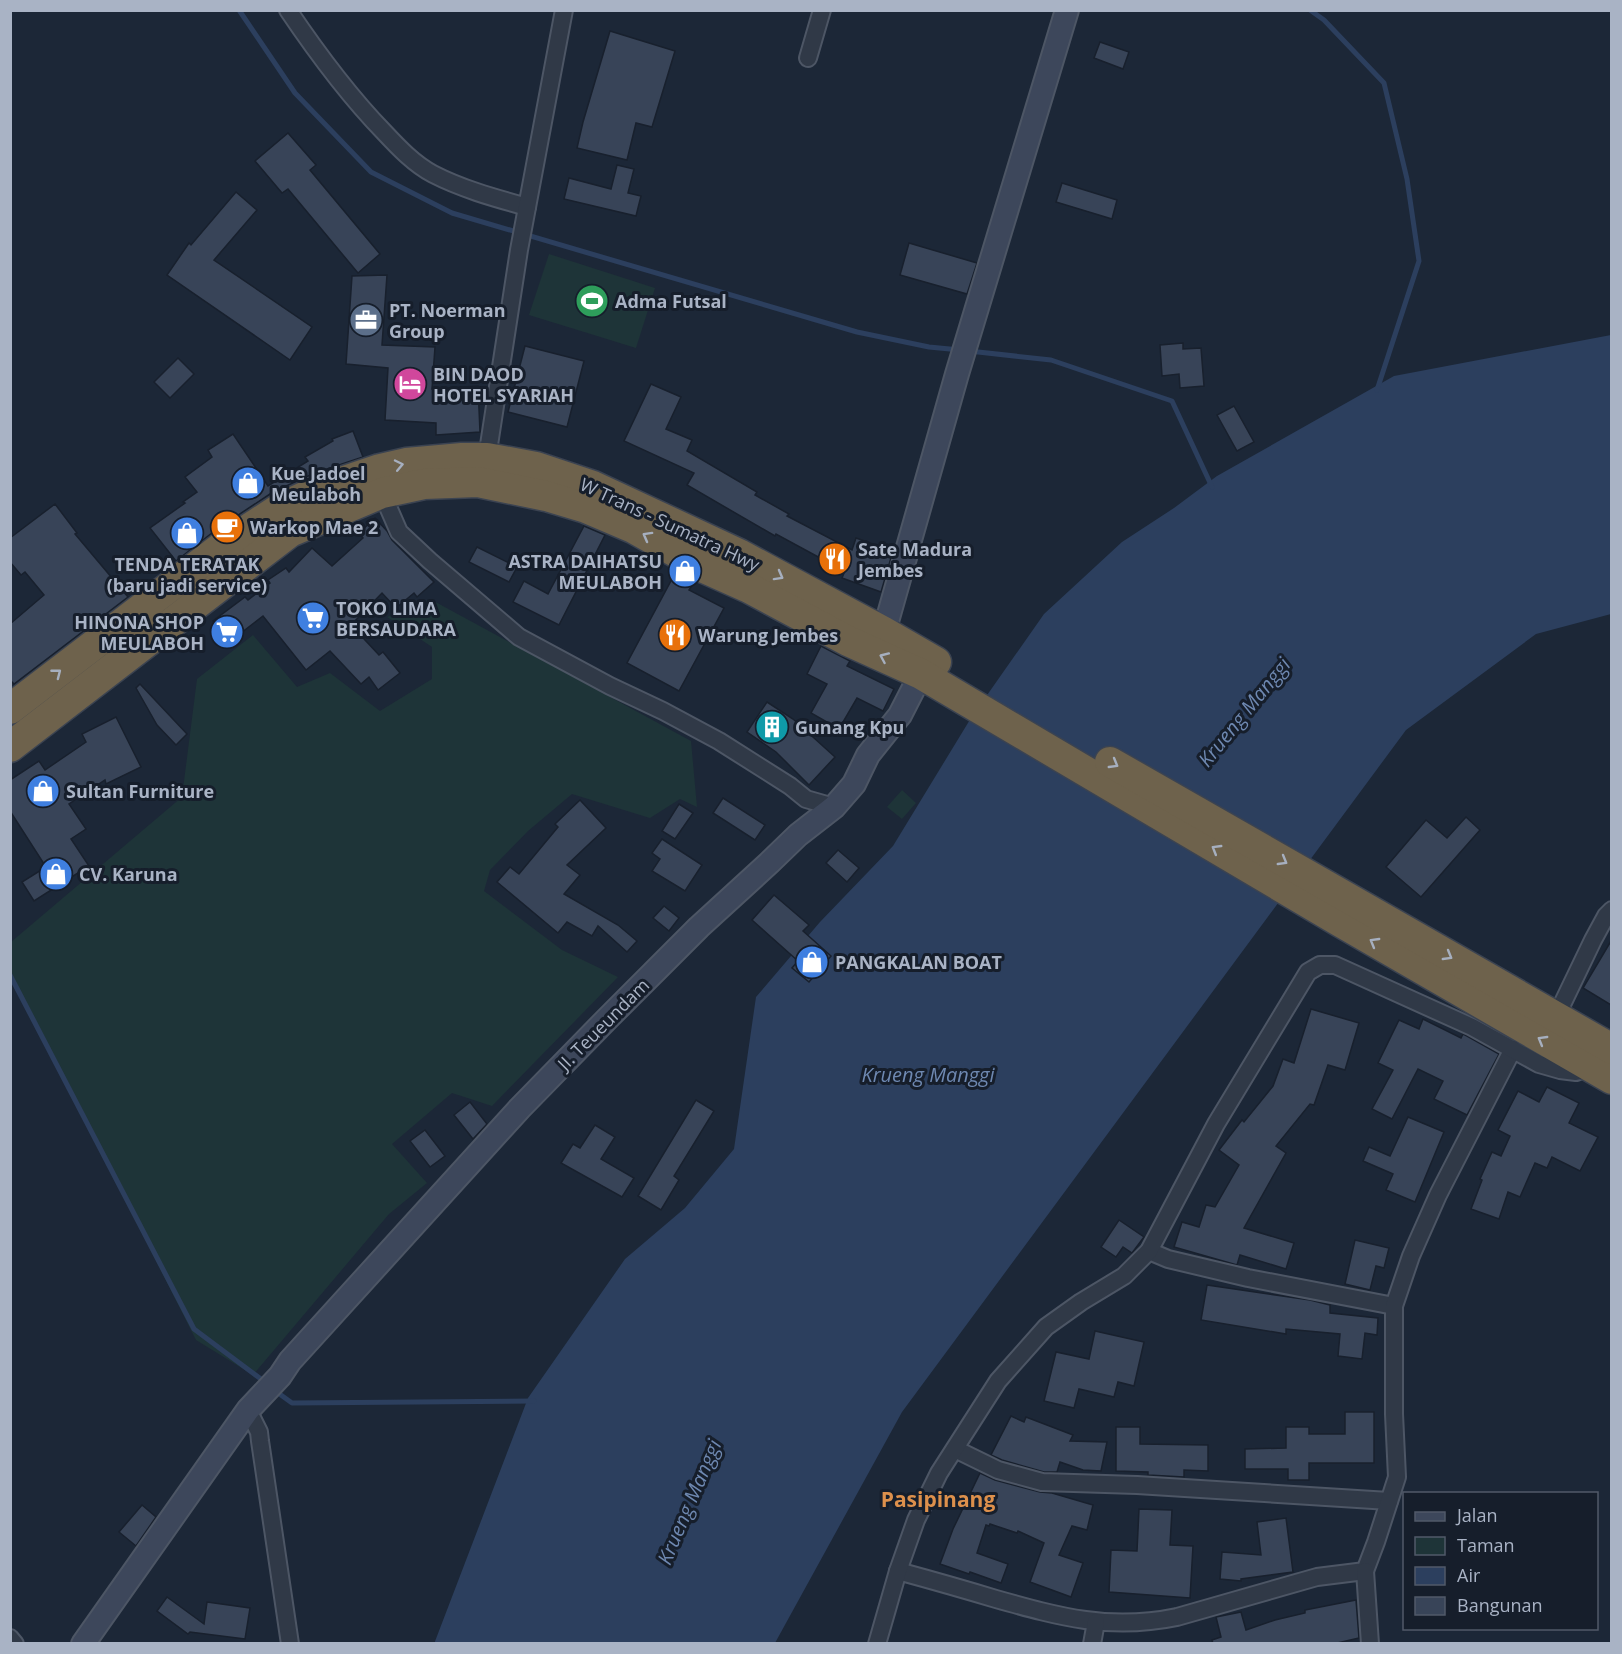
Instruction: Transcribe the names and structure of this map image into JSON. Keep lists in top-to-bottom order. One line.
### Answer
{"streets":{"highway":["W Trans - Sumatra Hwy"],"street":["JI. Teueundam"]},"crossings":[["W Trans - Sumatra Hwy","JI. Teueundam"]],"districts":["Pasipinang"],"water":["Krueng Manggi"],"places":{"sports":["Adma Futsal"],"office":["PT. Noerman Group"],"hotel":["BIN DAOD HOTEL SYARIAH"],"shop":["Kue Jadoel Meulaboh","TENDA TERATAK (baru jadi service)","ASTRA DAIHATSU MEULABOH","Sultan Furniture","CV. Karuna","PANGKALAN BOAT"],"cafe":["Warkop Mae 2"],"restaurant":["Sate Madura Jembes","Warung Jembes"],"supermarket":["TOKO LIMA BERSAUDARA","HINONA SHOP MEULABOH"],"building":["Gunang Kpu"]},"legend":["Jalan","Taman","Air","Bangunan"]}
